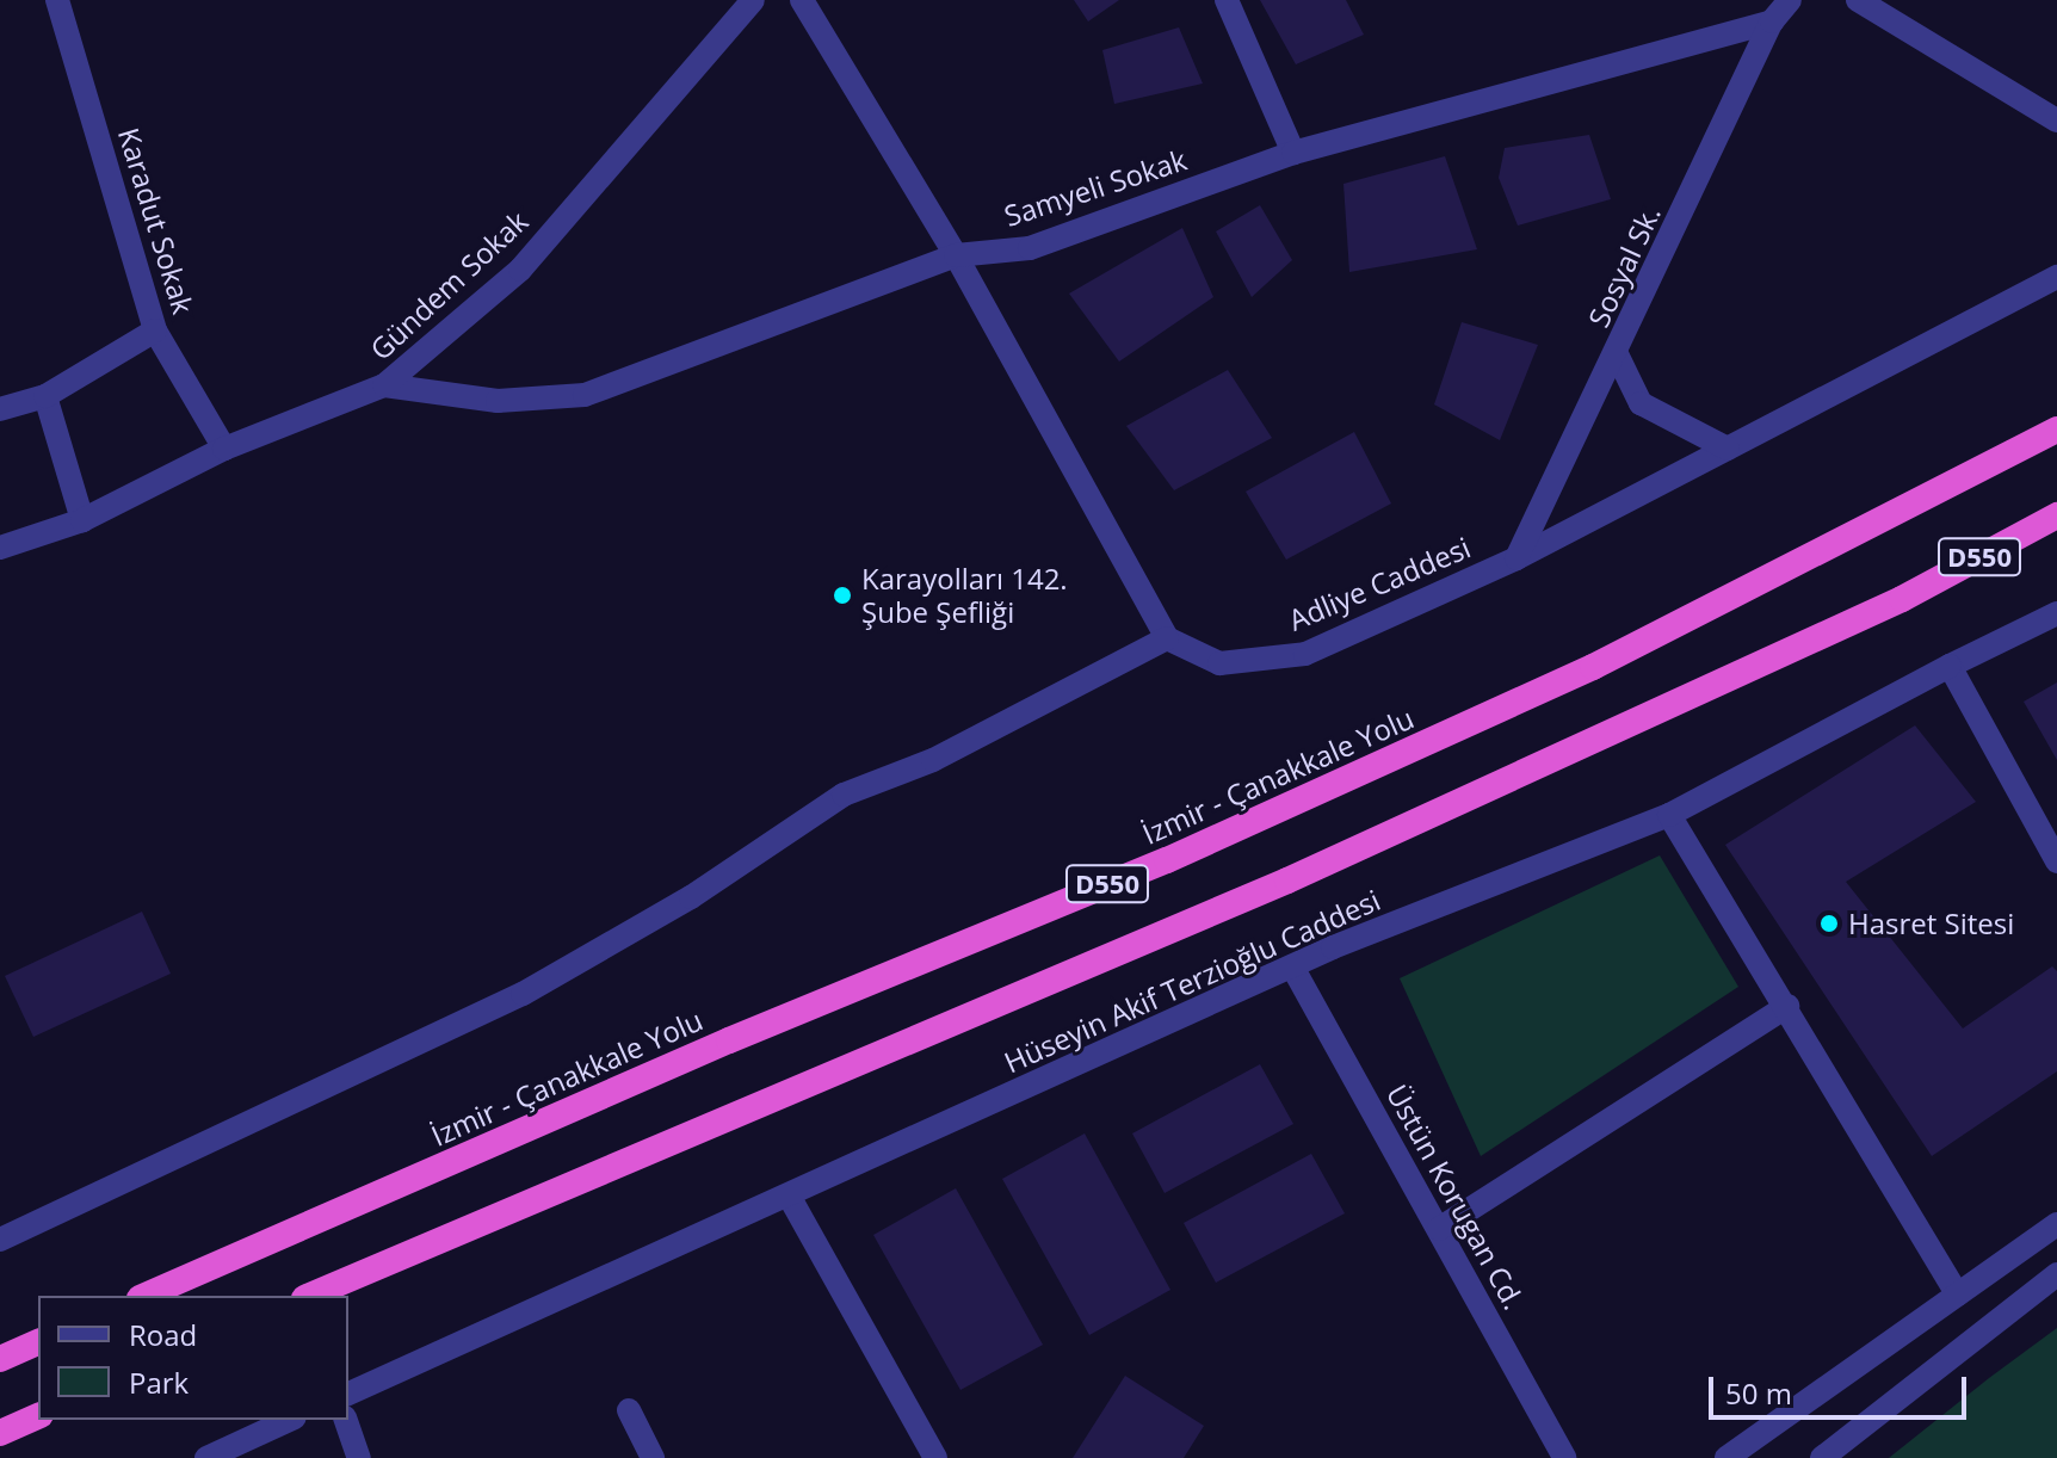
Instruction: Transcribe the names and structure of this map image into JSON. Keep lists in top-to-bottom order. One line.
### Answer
{"streets":{"highway":["D550","İzmir - Çanakkale Yolu"],"street":["Samyeli Sokak","Karadut Sokak","Sosyal Sk.","Gündem Sokak","Adliye Caddesi","Hüseyin Akif Terzioğlu Caddesi","Üstün Korugan Cd."]},"crossings":[["Samyeli Sokak","Sosyal Sk."],["Samyeli Sokak","Gündem Sokak"],["Karadut Sokak","Gündem Sokak"],["Sosyal Sk.","Adliye Caddesi"],["Hüseyin Akif Terzioğlu Caddesi","Üstün Korugan Cd."]],"places":["Karayolları 142. Şube Şefliği","Hasret Sitesi"],"legend":["Road","Park"],"scale_bar":"50 m"}
